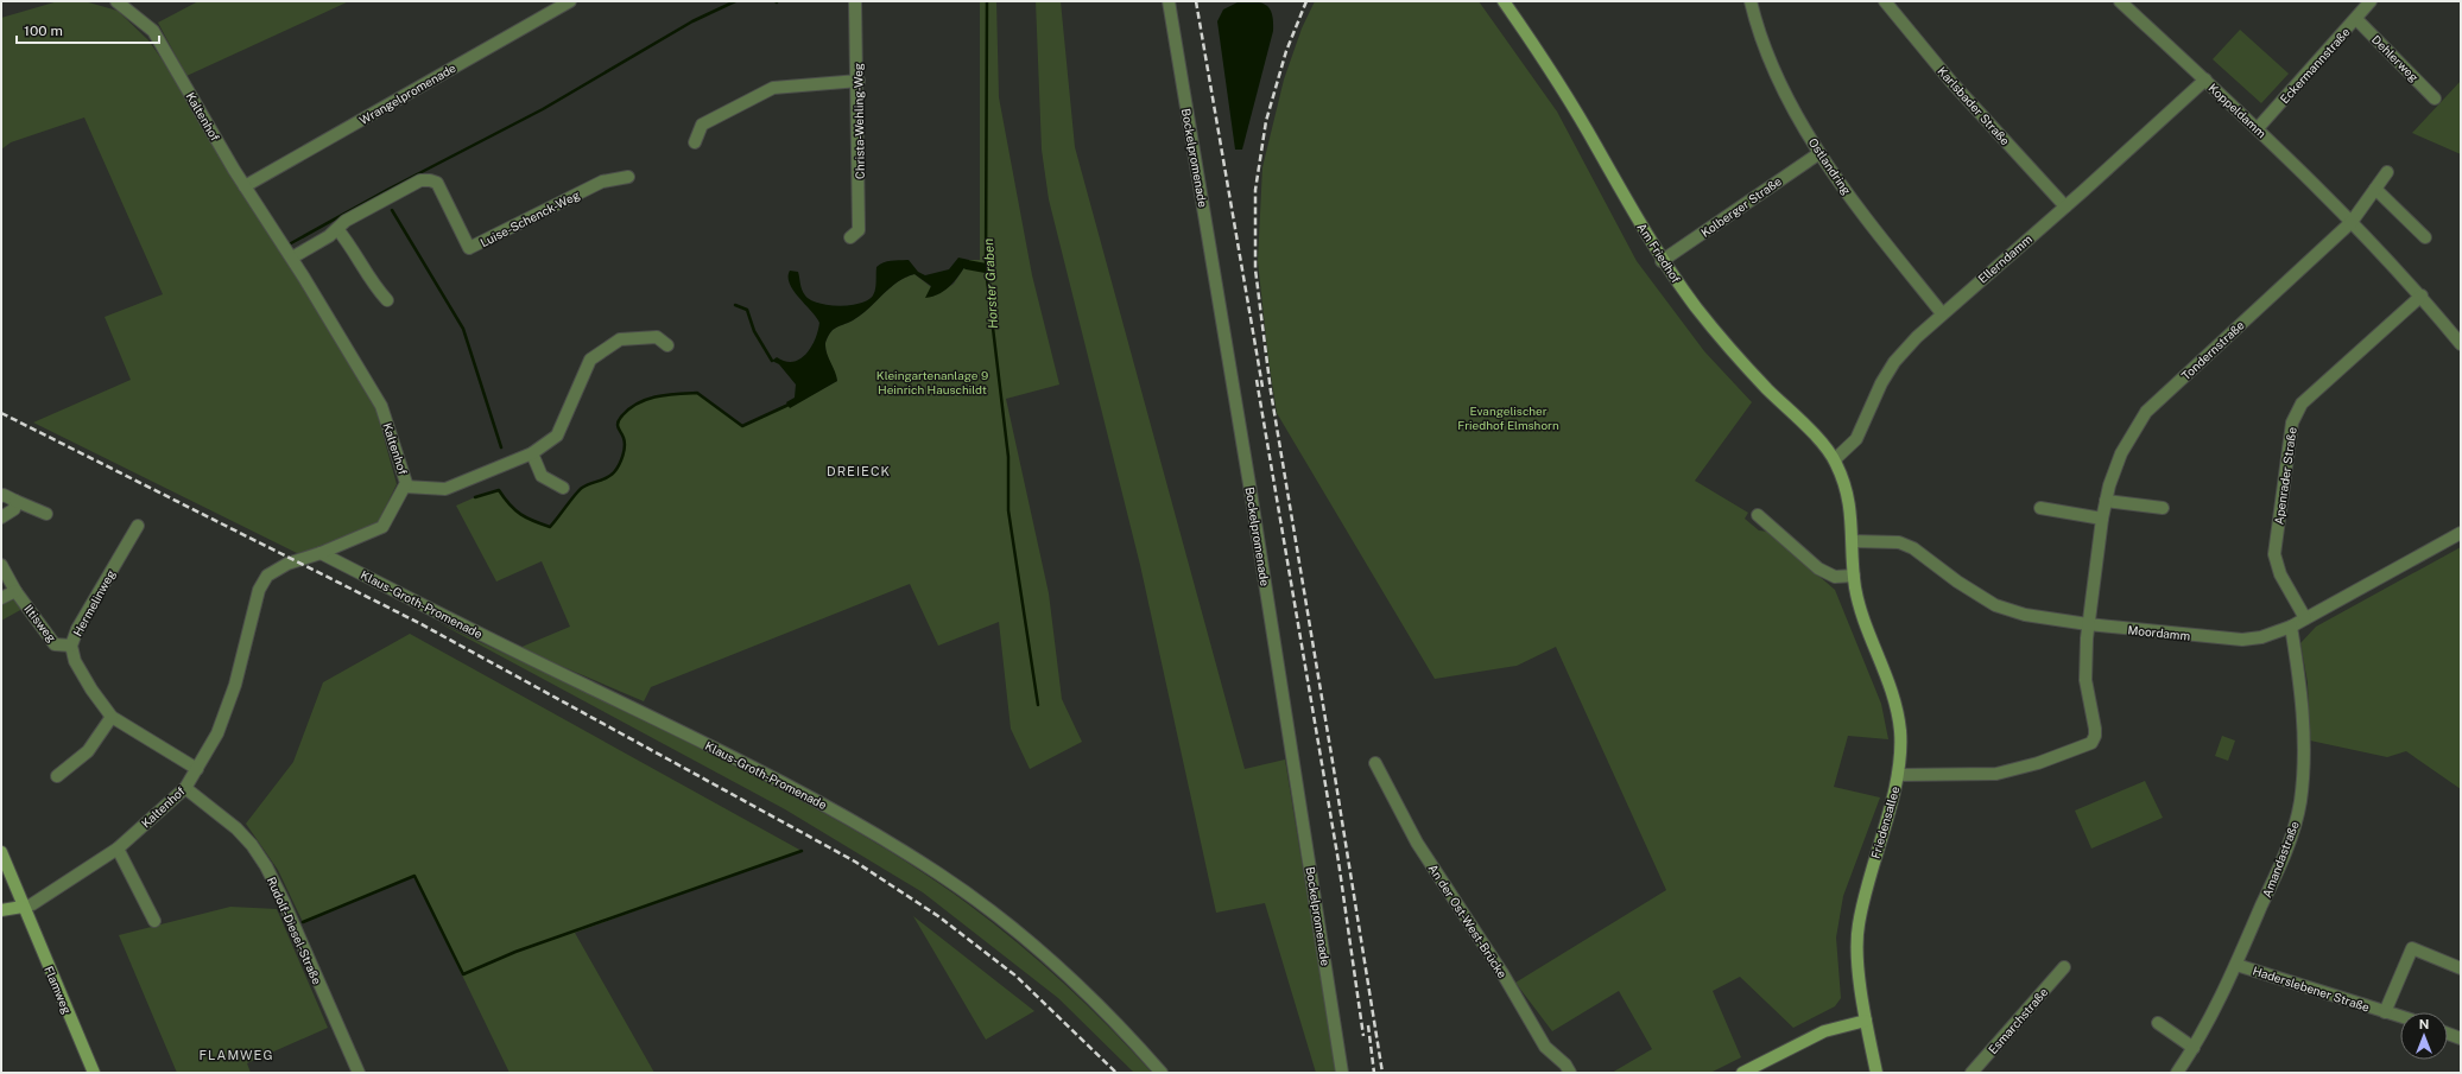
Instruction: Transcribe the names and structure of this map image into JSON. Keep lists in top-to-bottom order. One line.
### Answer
{"streets":{"street":["Dehlerweg","Eckermannstraße","Wrangelpromenade","Karlsbader Straße","Koppeldamm","Kaltenhof","Christa-Wehling-Weg","Bockelpromenade","Ostlandring","Kolberger Straße","Luise-Schenck-Weg","Am Friedhof","Ellerndamm","Tondernstraße","Apenrader Straße","Hermelinweg","Klaus-Groth-Promenade","Iltisweg","Moordamm","Friedensallee","Amandastraße","An der Ost-West-Brücke","Rudolf-Diesel-Straße","Haderslebener Straße","Flamweg","Esmarchstraße"]},"crossings":[["Dehlerweg","Eckermannstraße"],["Eckermannstraße","Koppeldamm"],["Wrangelpromenade","Kaltenhof"],["Karlsbader Straße","Ellerndamm"],["Koppeldamm","Ellerndamm"],["Koppeldamm","Tondernstraße"],["Koppeldamm","Apenrader Straße"],["Kaltenhof","Luise-Schenck-Weg"],["Kaltenhof","Hermelinweg"],["Kaltenhof","Klaus-Groth-Promenade"],["Kaltenhof","Rudolf-Diesel-Straße"],["Kaltenhof","Flamweg"],["Ostlandring","Kolberger Straße"],["Ostlandring","Ellerndamm"],["Kolberger Straße","Am Friedhof"],["Am Friedhof","Ellerndamm"],["Am Friedhof","Friedensallee"],["Tondernstraße","Moordamm"],["Tondernstraße","Friedensallee"],["Apenrader Straße","Moordamm"],["Hermelinweg","Iltisweg"],["Moordamm","Friedensallee"],["Moordamm","Amandastraße"],["Amandastraße","Haderslebener Straße"]],"districts":["DREIECK","FLAMWEG"],"water":["Horster Graben"],"parks":["Kleingartenanlage 9 Heinrich Hauschildt","Evangelischer Friedhof Elmshorn"],"scale_bar":"100 m","north":"top"}
